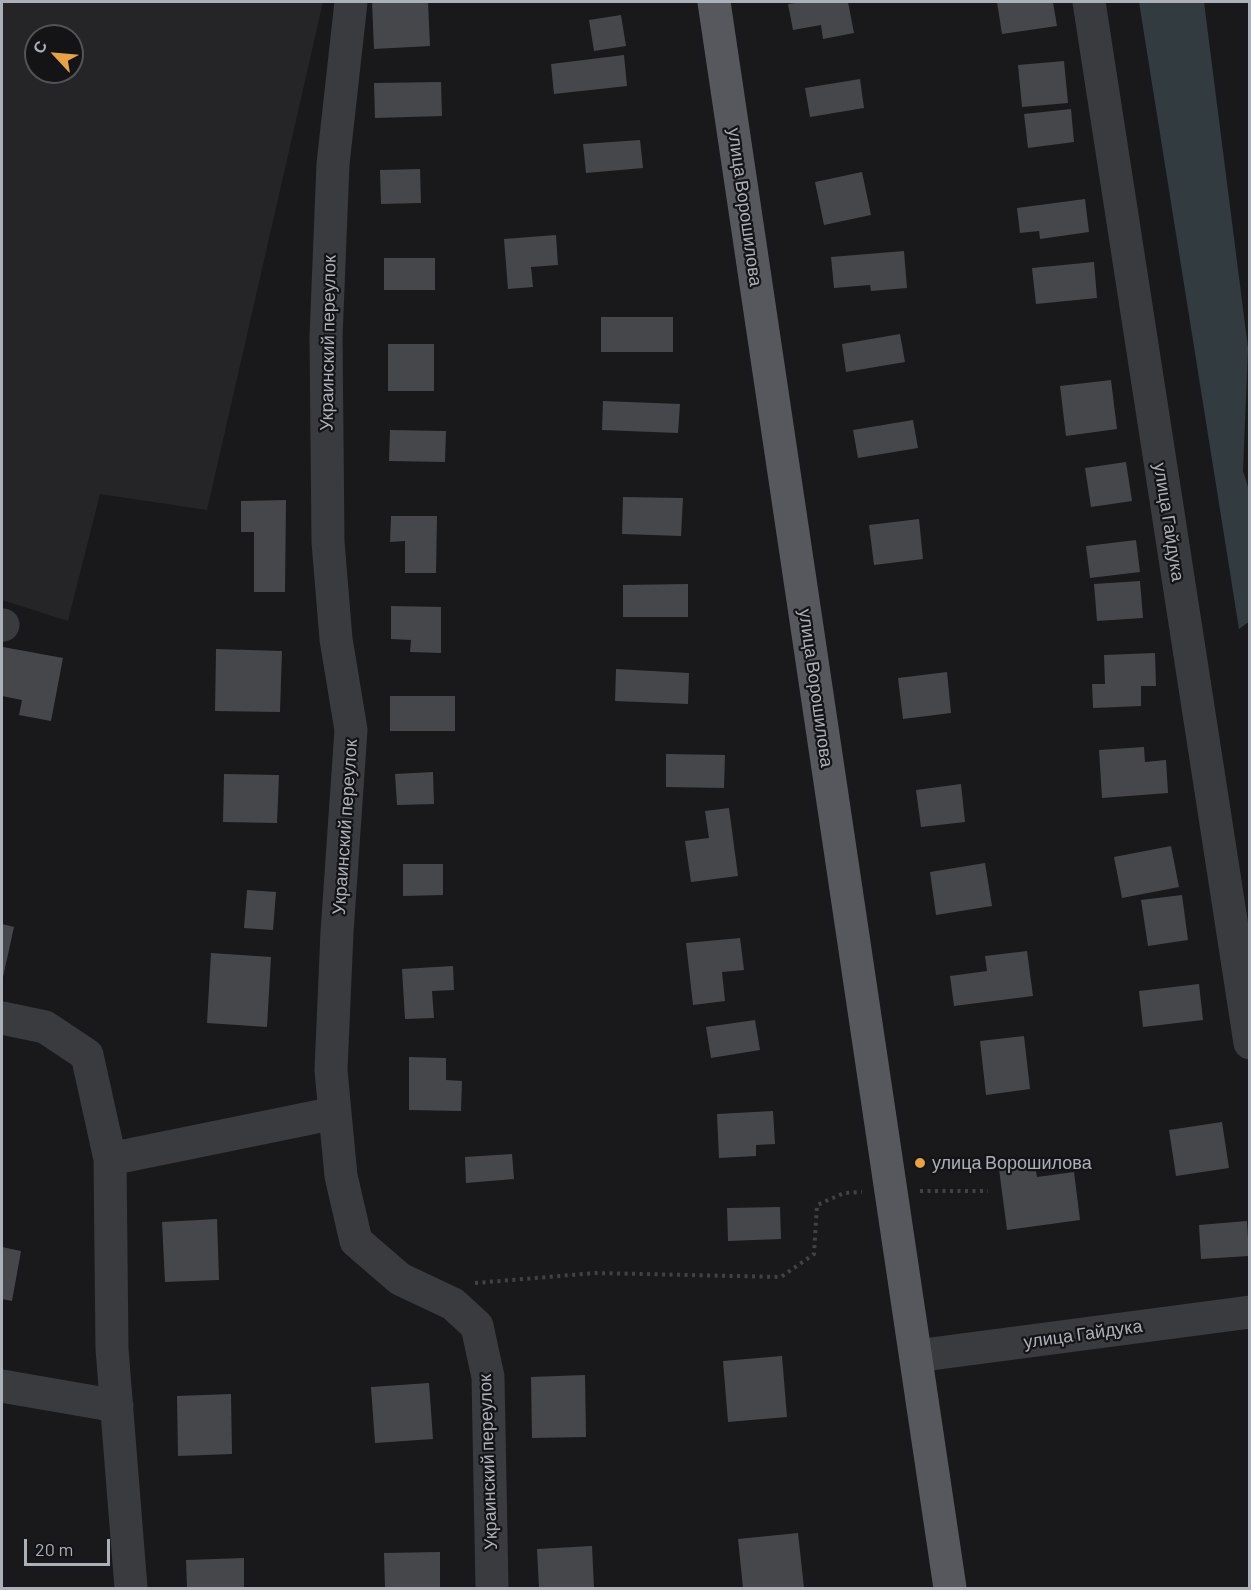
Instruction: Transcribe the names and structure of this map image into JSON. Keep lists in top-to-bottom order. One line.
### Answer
{"streets":{"main road":["улица Ворошилова"],"street":["Украинский переулок","улица Гайдука"]},"crossings":[["улица Ворошилова","улица Гайдука"]],"places":["улица Ворошилова"],"scale_bar":"20 m","north":"top left"}
